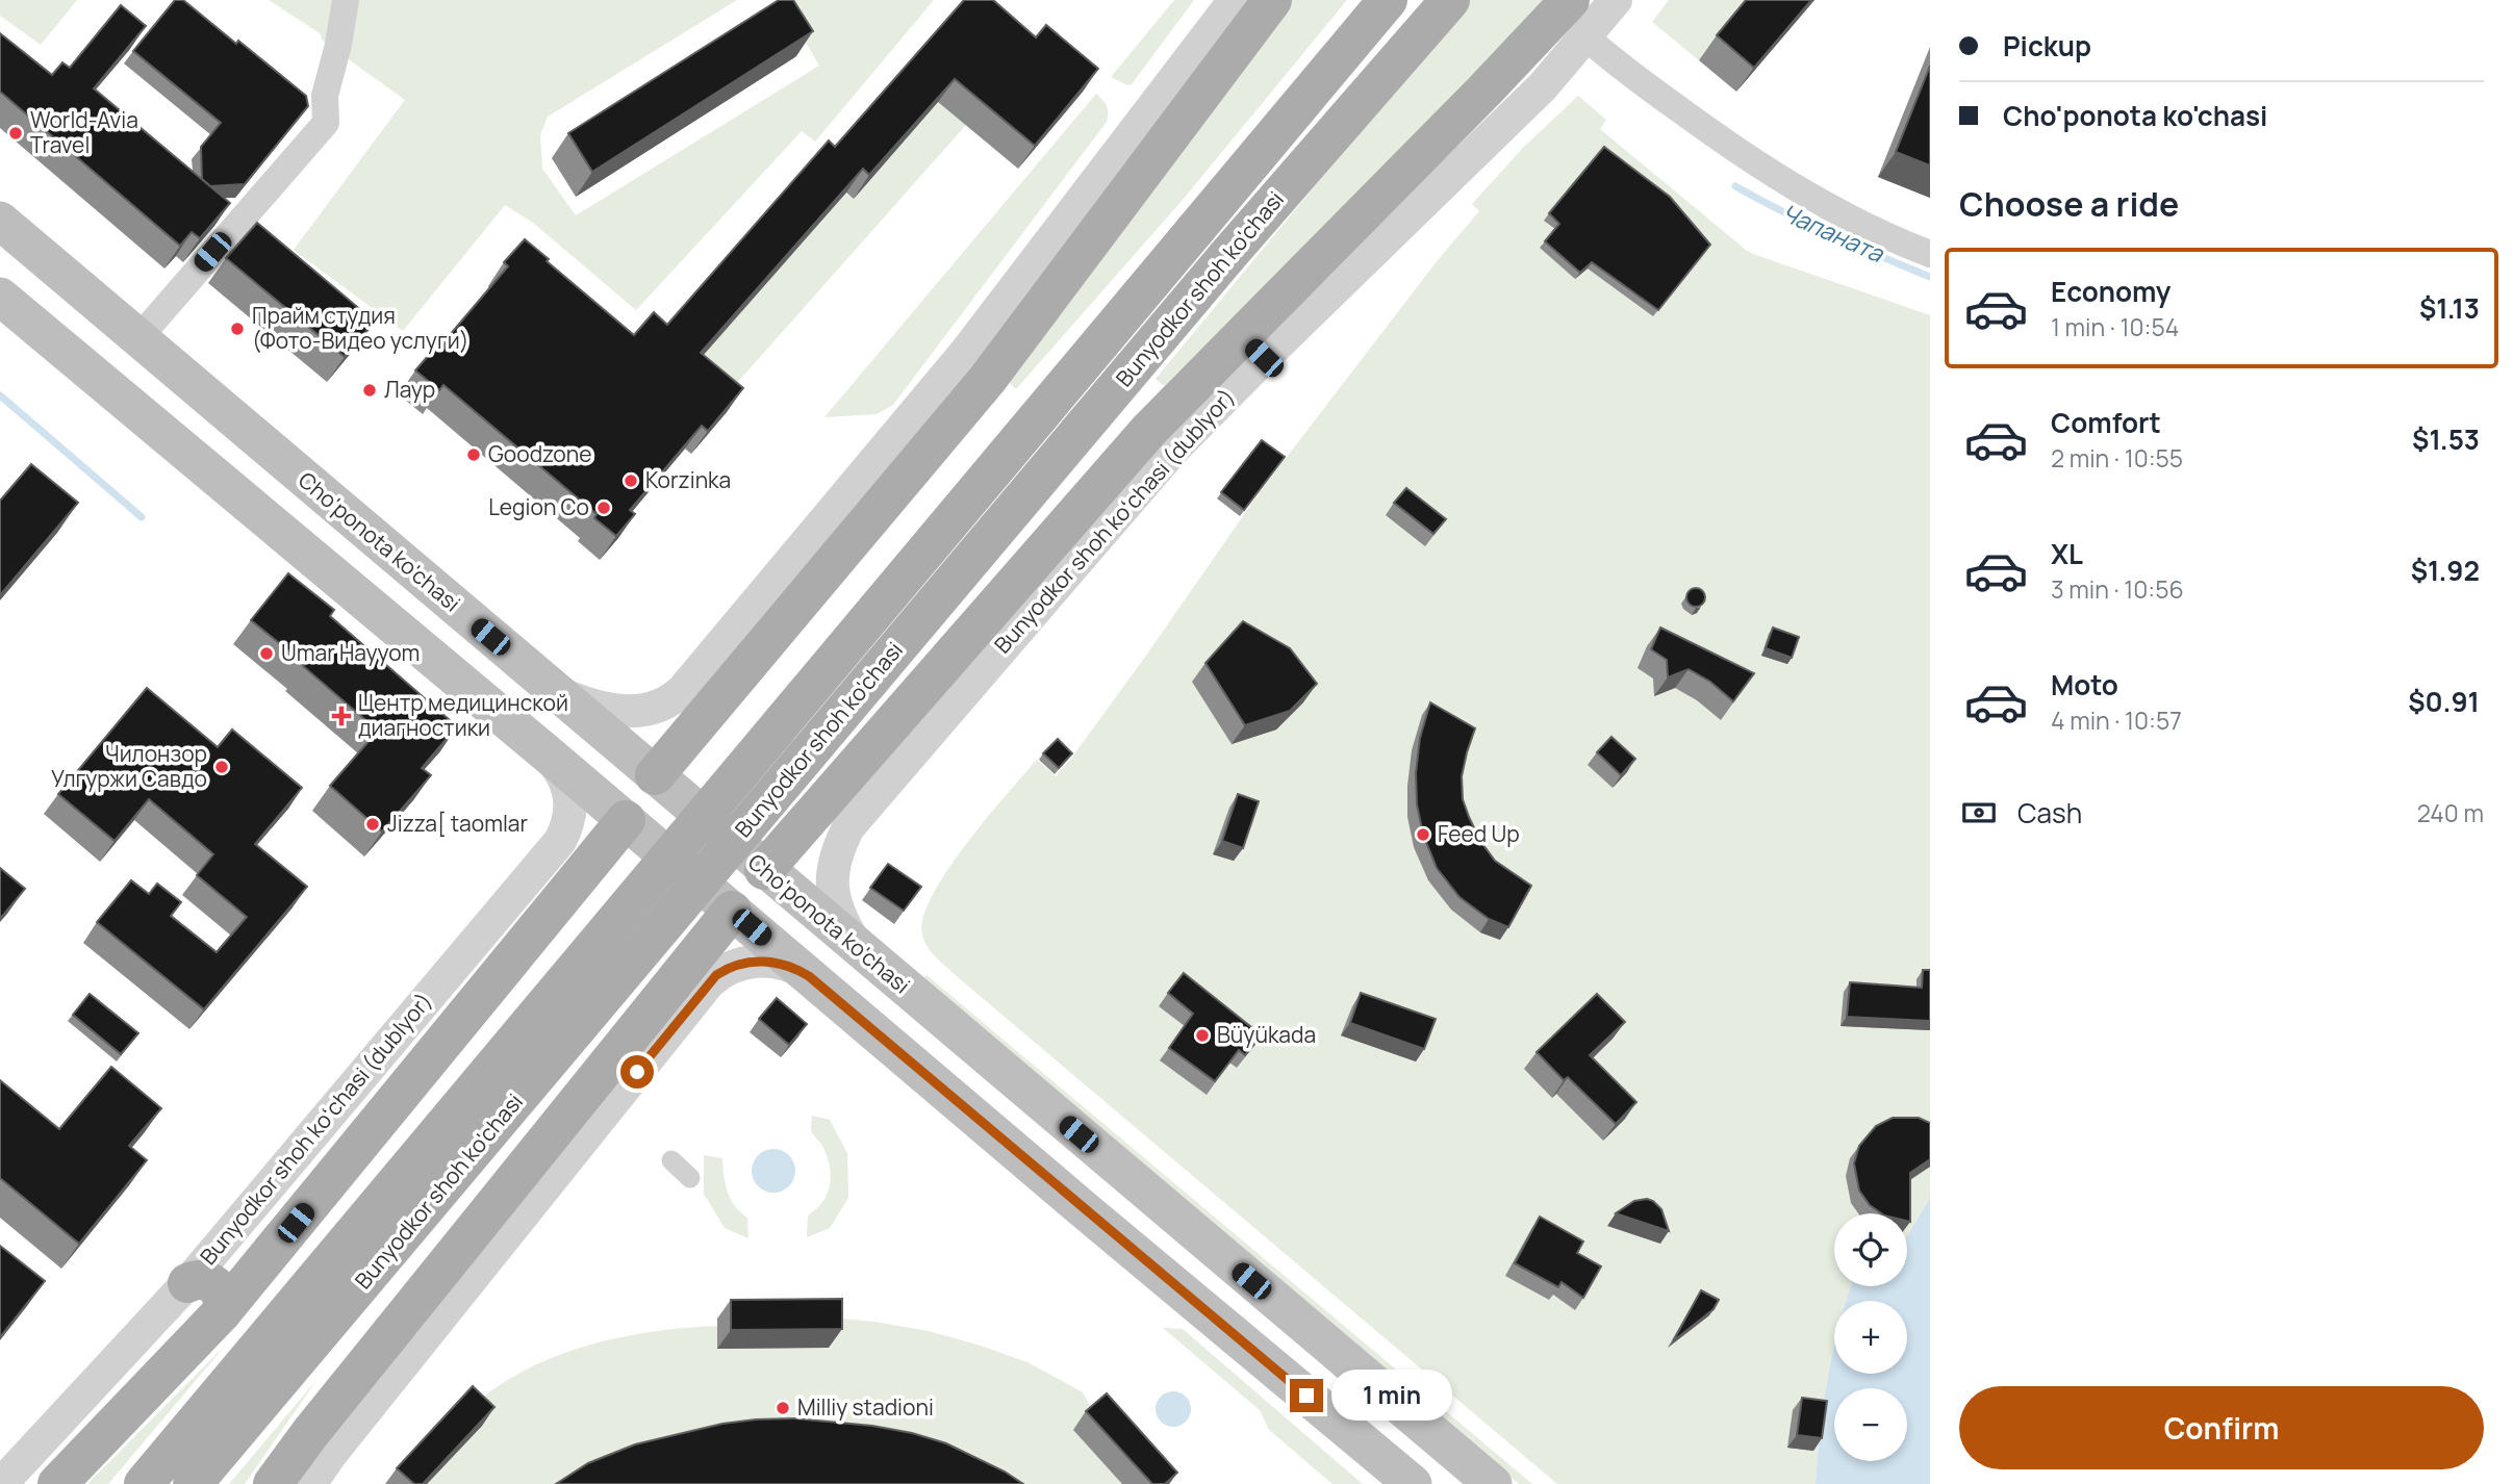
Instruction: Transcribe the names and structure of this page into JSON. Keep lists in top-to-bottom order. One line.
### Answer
{"streets":{"main road":["Bunyodkor shoh ko'chasi","Cho'ponota ko'chasi"],"street":["Bunyodkor shoh koʻchasi (dublyor)"]},"crossings":[["Bunyodkor shoh koʻchasi (dublyor)","Cho'ponota ko'chasi"]],"water":["Чапаната"],"places":{"other":["World-Avia Travel","Прайм студия (Фото-Видео услуги)","Лаур","Goodzone","Korzinka","Legion Co","Umar Hayyom","Чилонзор Улгуржи Савдо","Jizza[ taomlar","Feed Up","Büyükada","Milliy stadioni"],"health":["Центр медицинской диагностики"]},"page":{"banner":["Pickup","Cho'ponota ko'chasi"],"heading":"Choose a ride","list":[{"name":"Economy","note":"1 min · 10:54","value":"$1.13"},{"name":"Comfort","note":"2 min · 10:55","value":"$1.53"},{"name":"XL","note":"3 min · 10:56","value":"$1.92"},{"name":"Moto","note":"4 min · 10:57","value":"$0.91"}],"pay":["Cash","240 m"],"map_buttons":["+","−"],"bubble":"1 min","buttons":"Confirm"}}
